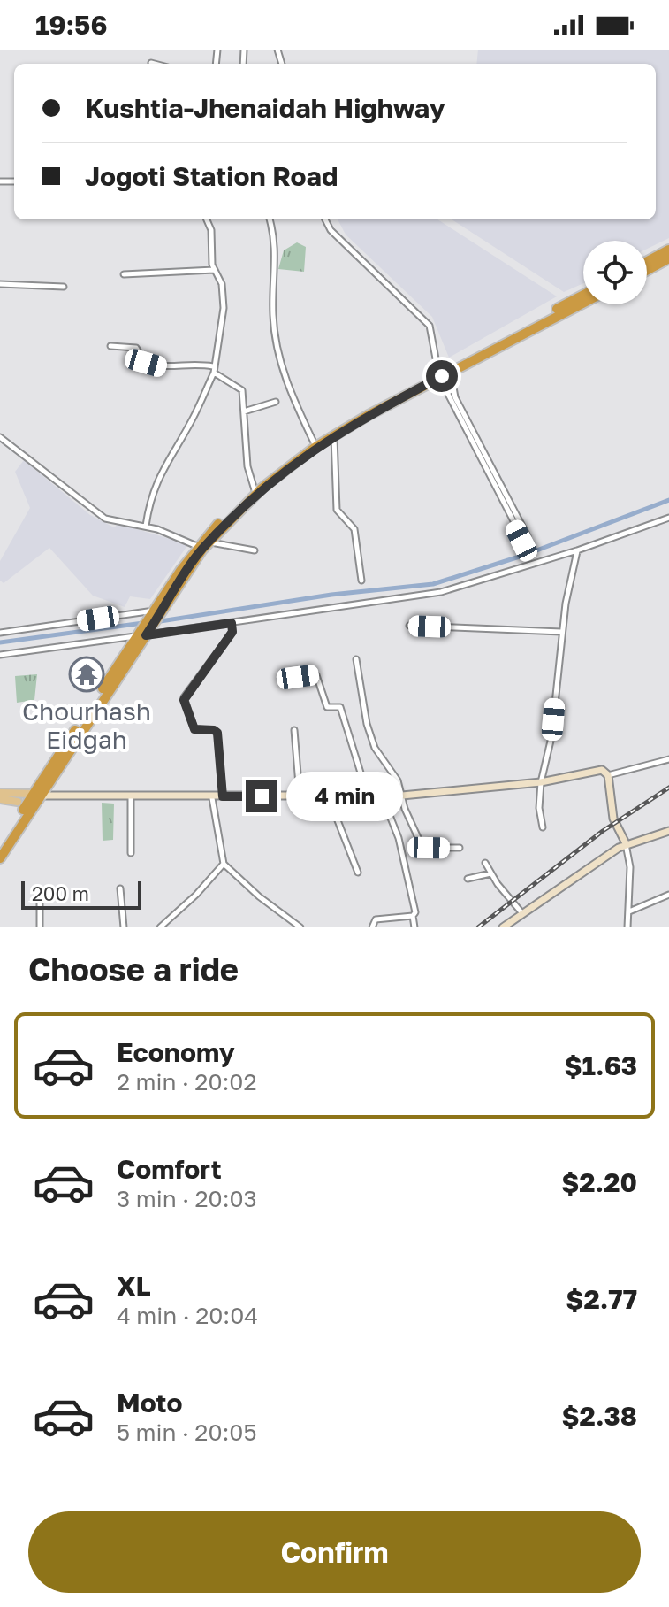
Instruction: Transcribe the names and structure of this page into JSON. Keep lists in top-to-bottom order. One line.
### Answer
{"places":{"temple":["Chourhash Eidgah"]},"scale_bar":"200 m","page":{"status":"19:56","banner":["Kushtia-Jhenaidah Highway","Jogoti Station Road"],"bubble":"4 min","scale":"200 m","heading":"Choose a ride","list":[{"name":"Economy","note":"2 min · 20:02","value":"$1.63"},{"name":"Comfort","note":"3 min · 20:03","value":"$2.20"},{"name":"XL","note":"4 min · 20:04","value":"$2.77"},{"name":"Moto","note":"5 min · 20:05","value":"$2.38"}],"buttons":"Confirm"}}
